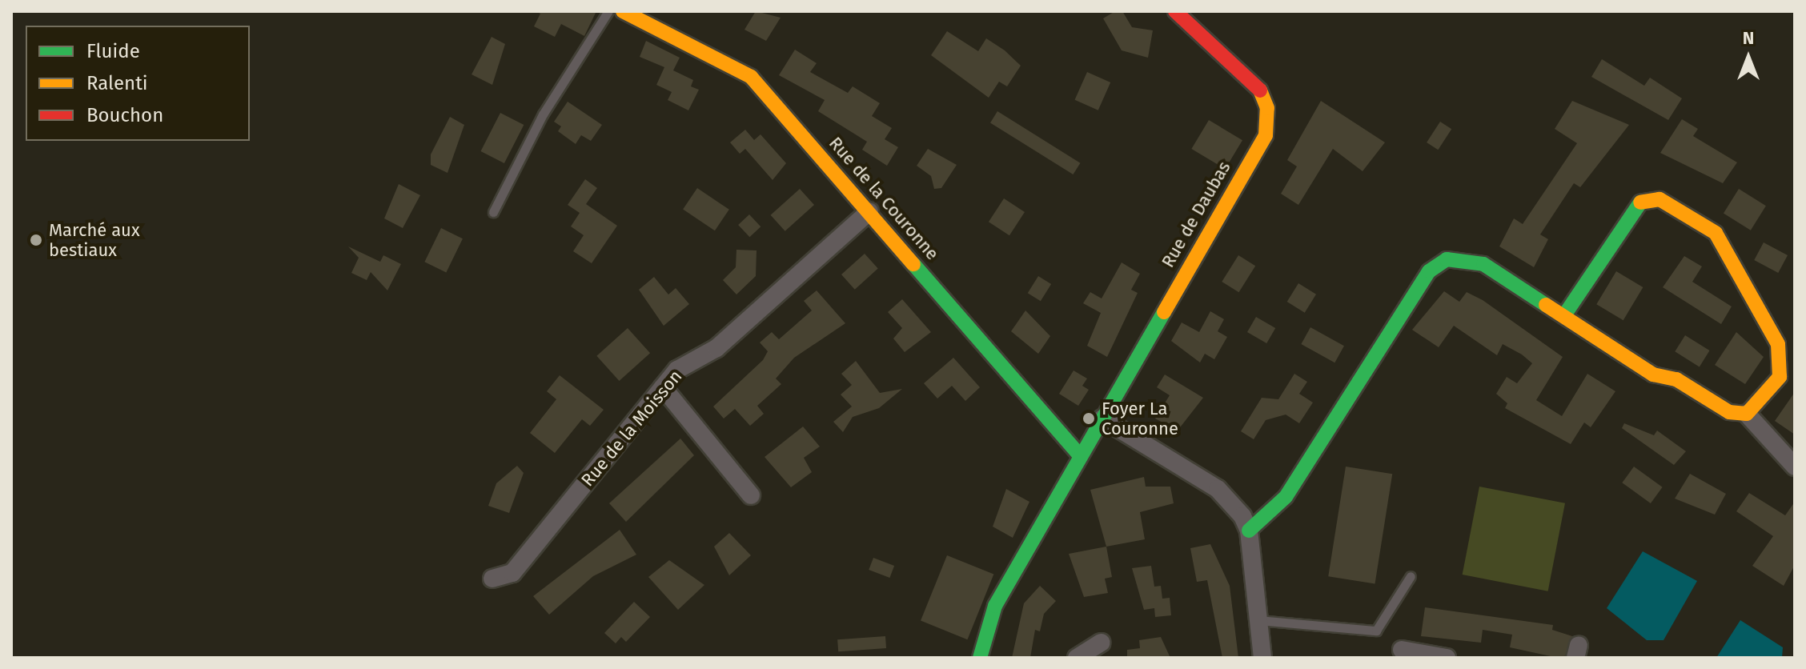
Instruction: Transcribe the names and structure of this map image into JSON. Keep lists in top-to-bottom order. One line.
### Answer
{"streets":{"street":["Rue de la Couronne","Rue de Daubas","Rue de la Moisson"]},"crossings":[["Rue de la Couronne","Rue de Daubas"],["Rue de la Couronne","Rue de la Moisson"]],"places":["Marché aux bestiaux","Foyer La Couronne"],"legend":["Fluide","Ralenti","Bouchon"],"north":"top"}
